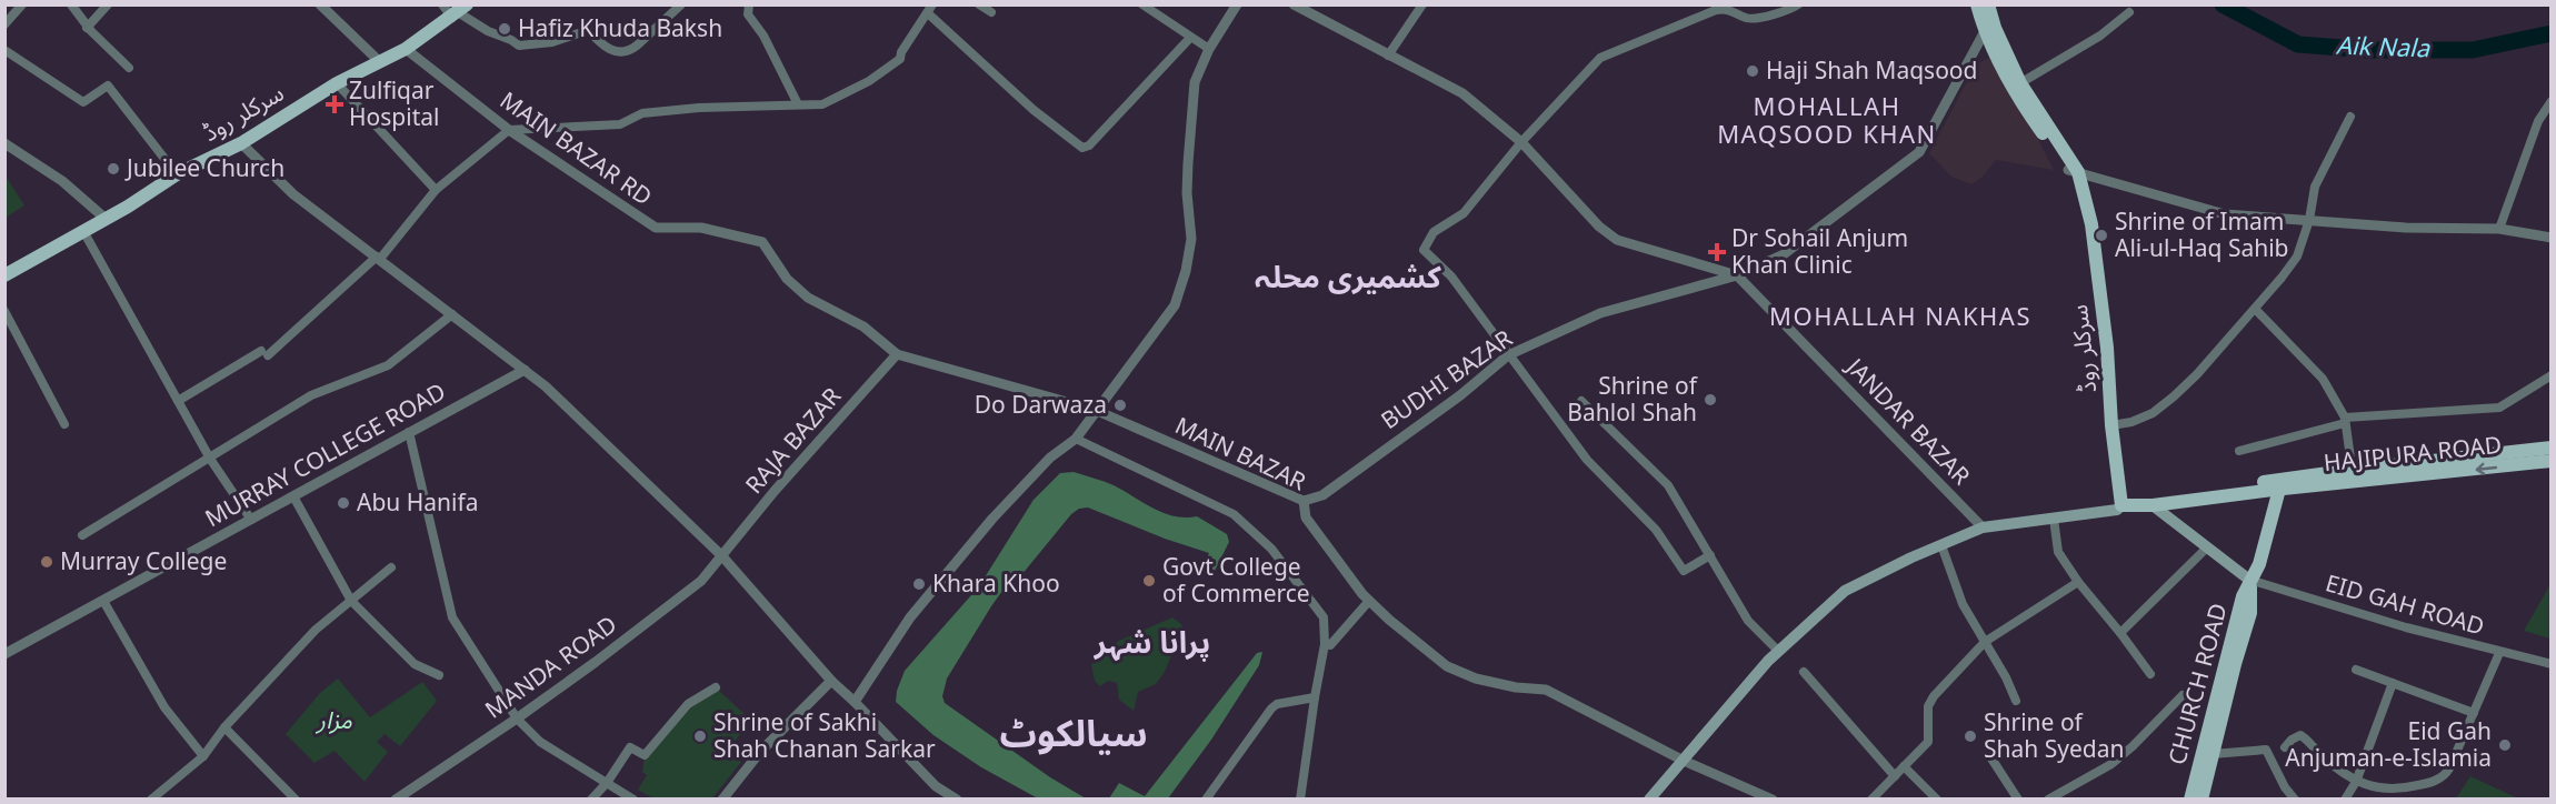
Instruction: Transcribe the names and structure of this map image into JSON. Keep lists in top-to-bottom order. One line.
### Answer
{"streets":{"main road":["سرکلر روڈ","HAJIPURA ROAD","CHURCH ROAD"],"street":["MAIN BAZAR RD","BUDHI BAZAR","JANDAR BAZAR","RAJA BAZAR","MAIN BAZAR","MURRAY COLLEGE ROAD","EID GAH ROAD","MANDA ROAD"]},"crossings":[["سرکلر روڈ","MAIN BAZAR RD"],["سرکلر روڈ","BUDHI BAZAR"],["MAIN BAZAR RD","RAJA BAZAR"],["MAIN BAZAR RD","MAIN BAZAR"],["BUDHI BAZAR","JANDAR BAZAR"],["BUDHI BAZAR","MAIN BAZAR"],["RAJA BAZAR","MAIN BAZAR"],["RAJA BAZAR","MANDA ROAD"],["HAJIPURA ROAD","CHURCH ROAD"],["EID GAH ROAD","CHURCH ROAD"]],"districts":["MOHALLAH MAQSOOD KHAN","کشمیری محلہ","MOHALLAH NAKHAS","پرانا شہر","سیالکوٹ"],"water":["Aik Nala"],"parks":["مزار"],"places":{"other":["Hafiz Khuda Baksh","Haji Shah Maqsood","Jubilee Church","Shrine of Imam Ali-ul-Haq Sahib","Shrine of Bahlol Shah","Do Darwaza","Abu Hanifa","Murray College","Govt College of Commerce","Khara Khoo","Shrine of Sakhi Shah Chanan Sarkar","Shrine of Shah Syedan","Eid Gah Anjuman-e-Islamia"],"health":["Zulfiqar Hospital","Dr Sohail Anjum Khan Clinic"]}}
